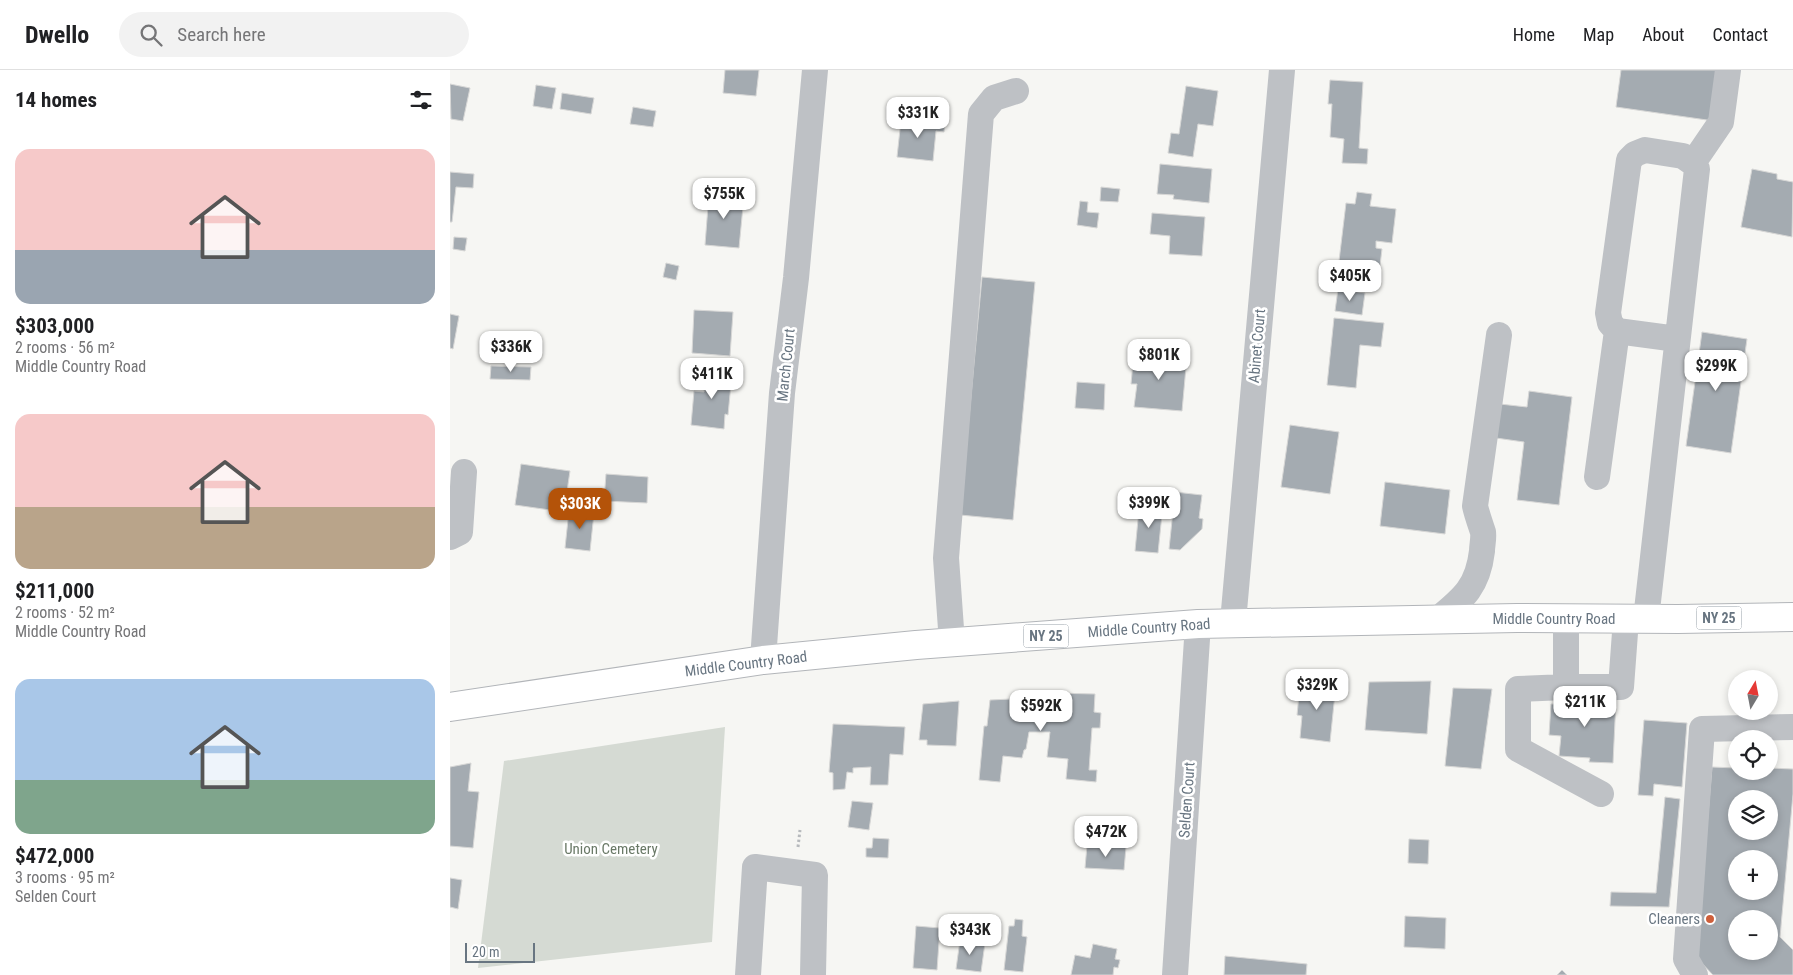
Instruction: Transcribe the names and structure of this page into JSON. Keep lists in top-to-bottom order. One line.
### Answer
{"streets":{"main road":["NY 25","Middle Country Road"],"street":["Abinet Court","March Court","Selden Court"]},"crossings":[["Abinet Court","Middle Country Road"],["March Court","Middle Country Road"],["Middle Country Road","Selden Court"]],"parks":["Union Cemetery"],"places":["Cleaners"],"scale_bar":"20 m","north":"top","page":{"header":"Dwello","search":"Search here","nav":["Home","Map","About","Contact"],"heading":"14 homes","price":["$331K","$755K","$405K","$336K","$801K","$299K","$411K","$399K","$303K","$329K","$211K","$592K","$472K","$343K"],"list":[{"name":"$303,000","note":"2 rooms · 56 m² · Middle Country Road"},{"name":"$211,000","note":"2 rooms · 52 m² · Middle Country Road"},{"name":"$472,000","note":"3 rooms · 95 m² · Selden Court"}],"map_buttons":["+","−"],"scale":"20 m"}}
